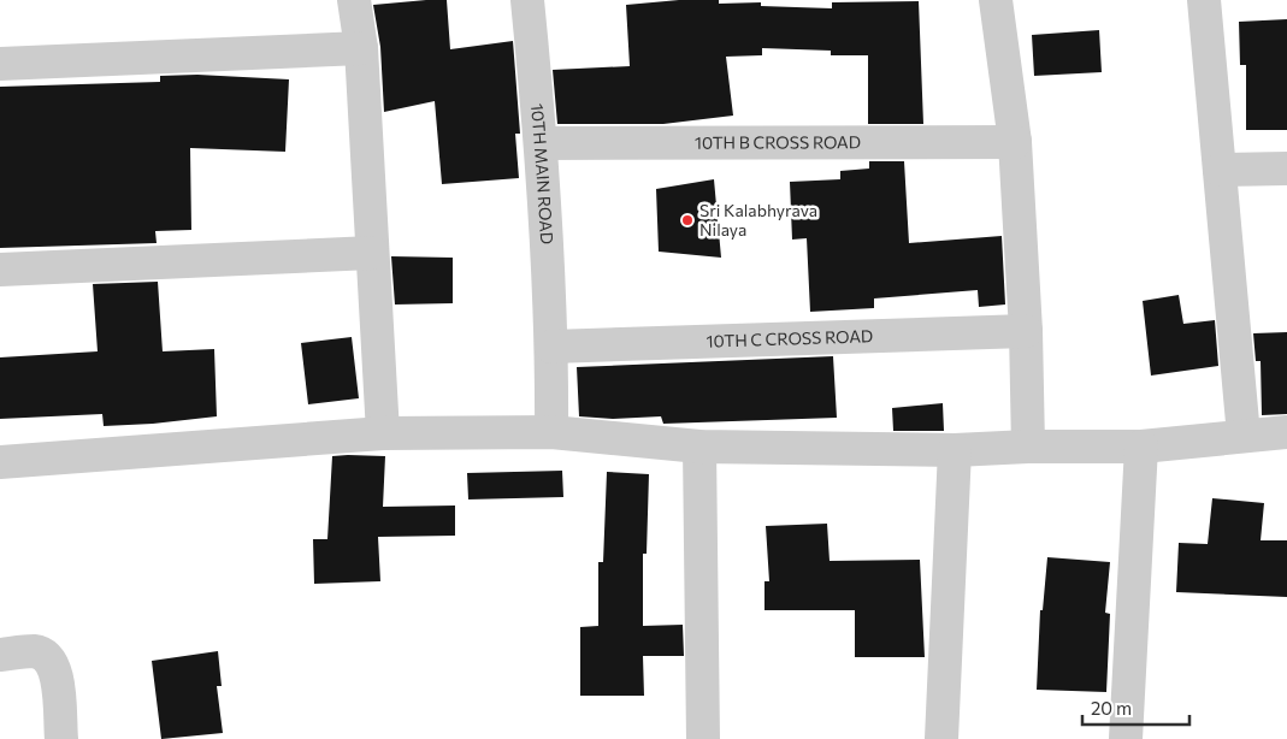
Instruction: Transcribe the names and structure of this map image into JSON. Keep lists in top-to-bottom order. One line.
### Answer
{"streets":{"street":["10TH B CROSS ROAD","10TH MAIN ROAD","10TH C CROSS ROAD"]},"crossings":[["10TH B CROSS ROAD","10TH MAIN ROAD"],["10TH MAIN ROAD","10TH C CROSS ROAD"]],"places":["Sri Kalabhyrava Nilaya"],"scale_bar":"20 m"}
